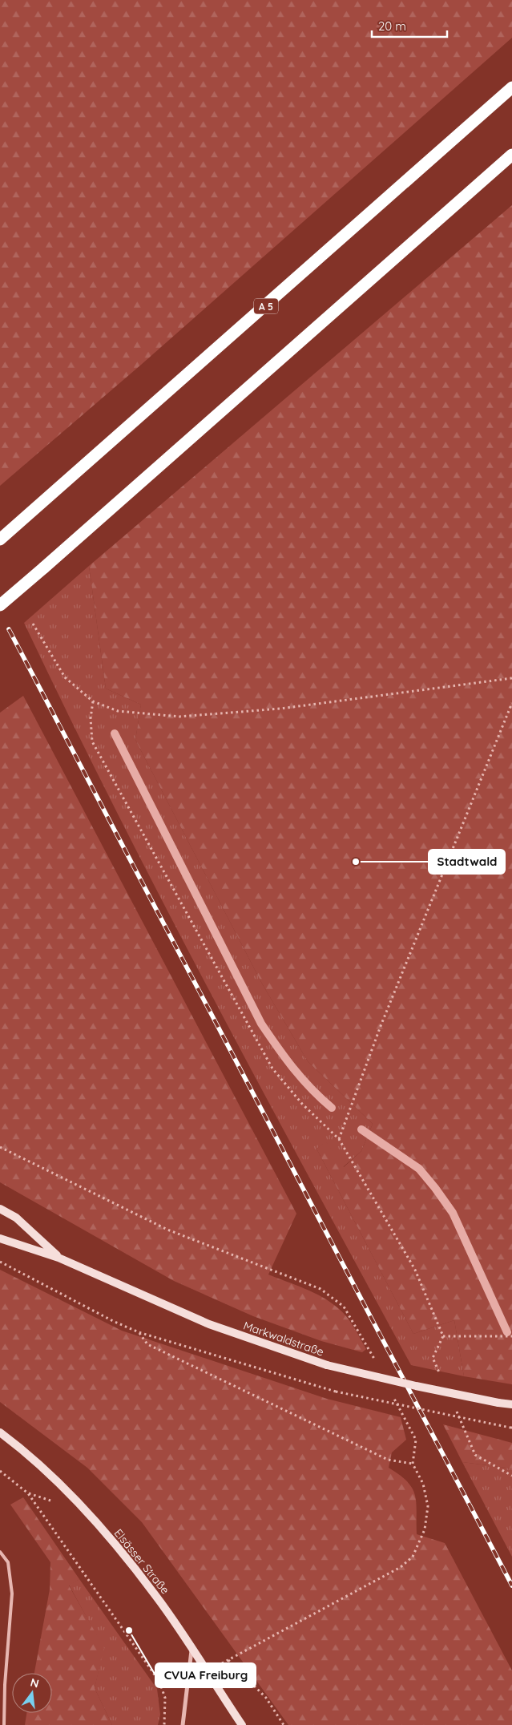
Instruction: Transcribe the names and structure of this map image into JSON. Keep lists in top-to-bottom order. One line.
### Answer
{"streets":{"highway":["A 5"],"main road":["Markwaldstraße","Elsässer Straße"]},"places":["Stadtwald","CVUA Freiburg"],"scale_bar":"20 m","north":"top"}
